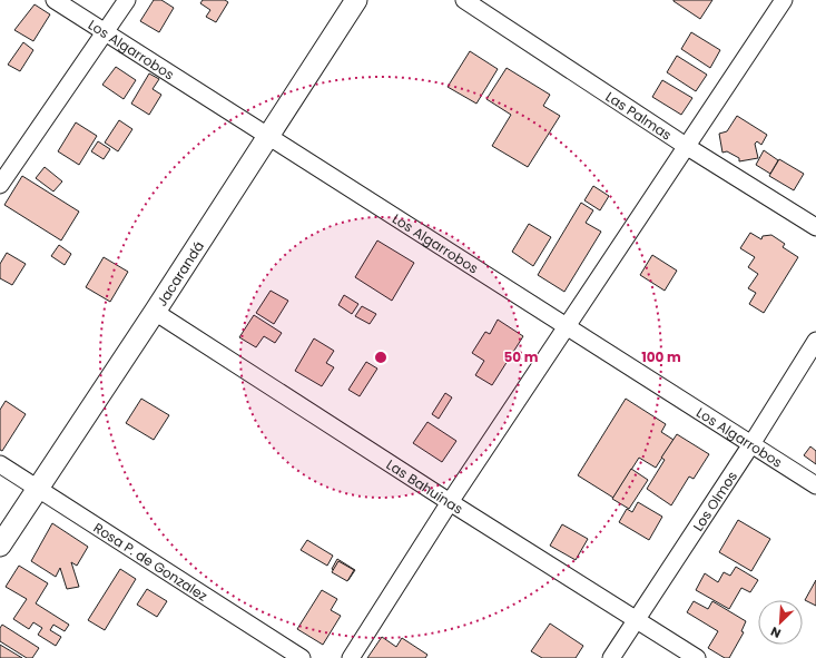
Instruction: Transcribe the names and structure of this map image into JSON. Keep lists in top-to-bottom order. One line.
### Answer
{"streets":{"street":["Los Algarrobos","Las Palmas","Jacarandá","Las Bahuinas","Los Olmos","Rosa P. de Gonzalez"]},"crossings":[["Los Algarrobos","Jacarandá"],["Los Algarrobos","Los Olmos"],["Jacarandá","Las Bahuinas"],["Jacarandá","Rosa P. de Gonzalez"],["Las Bahuinas","Los Olmos"]],"north":"bottom left","rings":["50 m","100 m"]}
